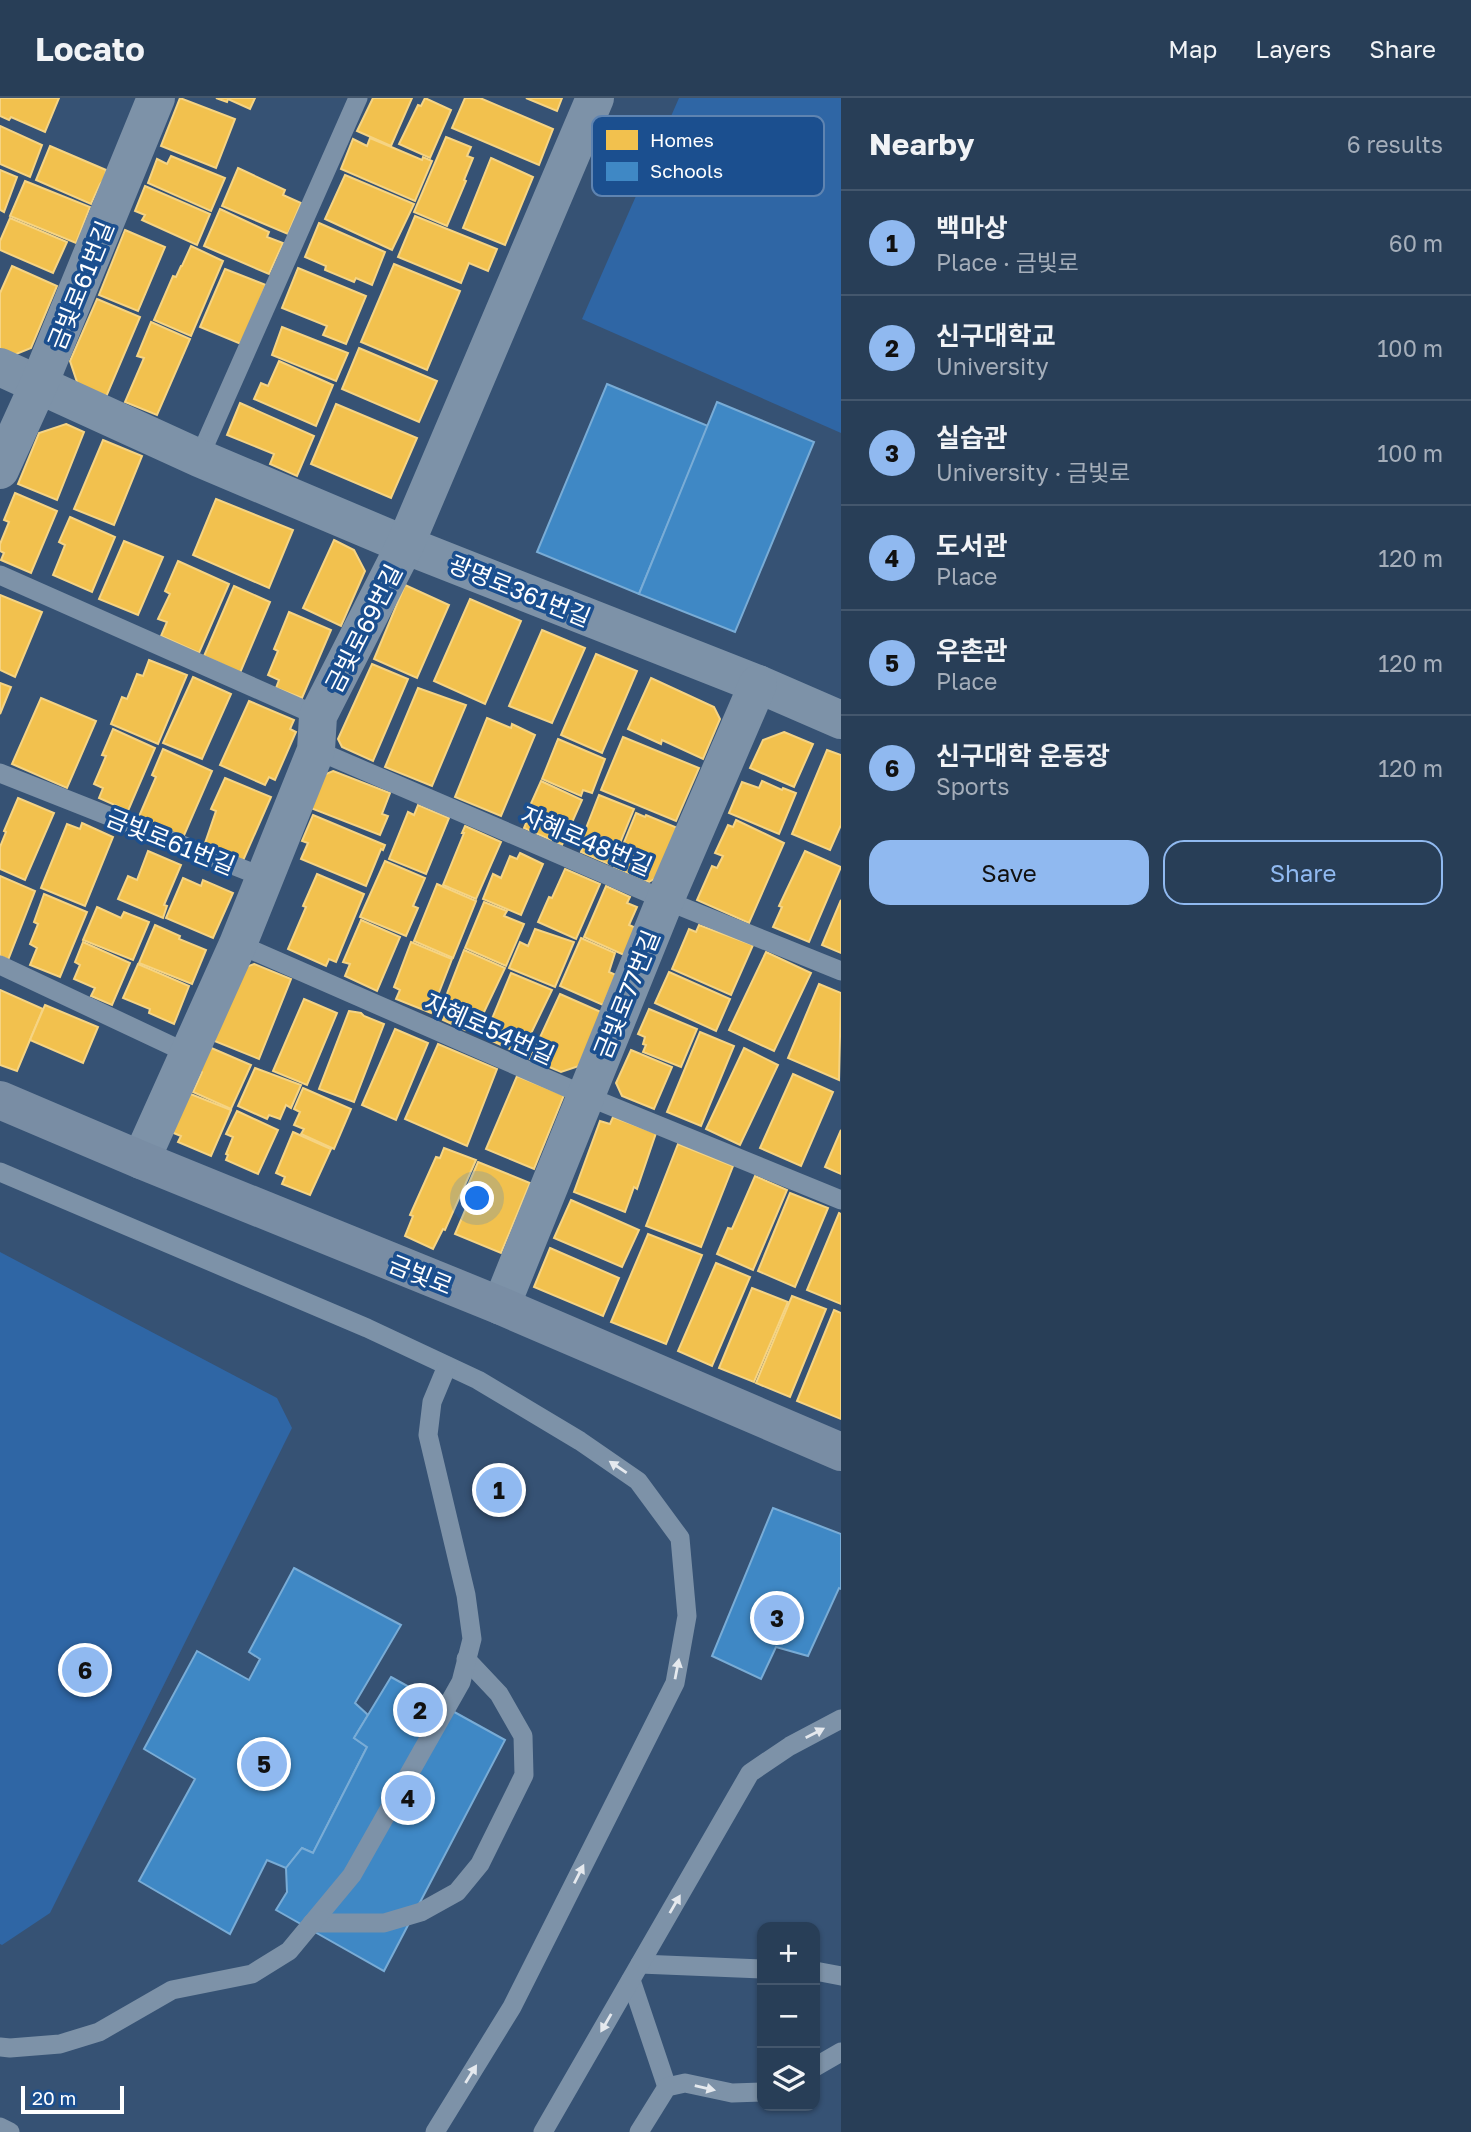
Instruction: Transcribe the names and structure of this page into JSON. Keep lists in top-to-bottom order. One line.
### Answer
{"streets":{"street":["금빛로61번길","광명로361번길","금빛로69번길","금빛로77번길","금빛로"],"lane":["자혜로48번길","자혜로54번길"]},"crossings":[["금빛로61번길","광명로361번길"],["금빛로61번길","금빛로69번길"],["광명로361번길","금빛로69번길"],["광명로361번길","금빛로77번길"],["금빛로69번길","자혜로48번길"],["금빛로69번길","자혜로54번길"],["금빛로69번길","금빛로"],["자혜로48번길","금빛로77번길"],["금빛로77번길","자혜로54번길"],["금빛로77번길","금빛로"]],"legend":["Homes","Schools"],"scale_bar":"20 m","page":{"header":"Locato","nav":["Map","Layers","Share"],"heading":["Nearby","6 results"],"list":[{"mark":"1","name":"백마상","note":"Place · 금빛로","value":"60 m"},{"mark":"2","name":"신구대학교","note":"University","value":"100 m"},{"mark":"3","name":"실습관","note":"University · 금빛로","value":"100 m"},{"mark":"4","name":"도서관","note":"Place","value":"120 m"},{"mark":"5","name":"우촌관","note":"Place","value":"120 m"},{"mark":"6","name":"신구대학 운동장","note":"Sports","value":"120 m"}],"buttons":["Save","Share"],"pins":["1","3","6","2","5","4"],"map_buttons":["+","−"],"scale":"20 m"}}
